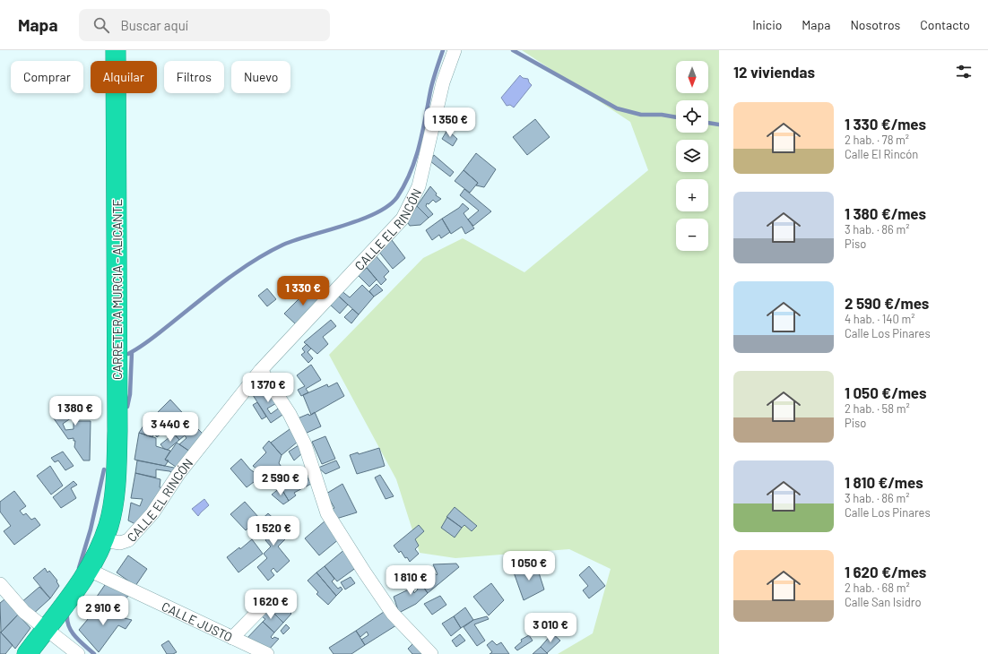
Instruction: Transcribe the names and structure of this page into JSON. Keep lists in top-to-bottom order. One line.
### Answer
{"streets":{"highway":["CARRETERA MURCIA - ALICANTE"],"street":["CALLE EL RINCÓN","CALLE JUSTO"]},"crossings":[["CALLE EL RINCÓN","CARRETERA MURCIA - ALICANTE"],["CARRETERA MURCIA - ALICANTE","CALLE JUSTO"]],"north":"bottom","page":{"header":"Mapa","search":"Buscar aquí","nav":["Inicio","Mapa","Nosotros","Contacto"],"heading":"12 viviendas","map_buttons":["+","−"],"chip":["Comprar","Alquilar","Filtros","Nuevo"],"list":[{"name":"1 330 €/mes","note":"2 hab. · 78 m² · Calle El Rincón"},{"name":"1 380 €/mes","note":"3 hab. · 86 m² · Piso"},{"name":"2 590 €/mes","note":"4 hab. · 140 m² · Calle Los Pinares"},{"name":"1 050 €/mes","note":"2 hab. · 58 m² · Piso"},{"name":"1 810 €/mes","note":"3 hab. · 86 m² · Calle Los Pinares"},{"name":"1 620 €/mes","note":"2 hab. · 68 m² · Calle San Isidro"}],"price":["1 350 €","1 330 €","1 370 €","1 380 €","3 440 €","2 590 €","1 520 €","1 050 €","1 810 €","1 620 €","2 910 €","3 010 €"]}}
